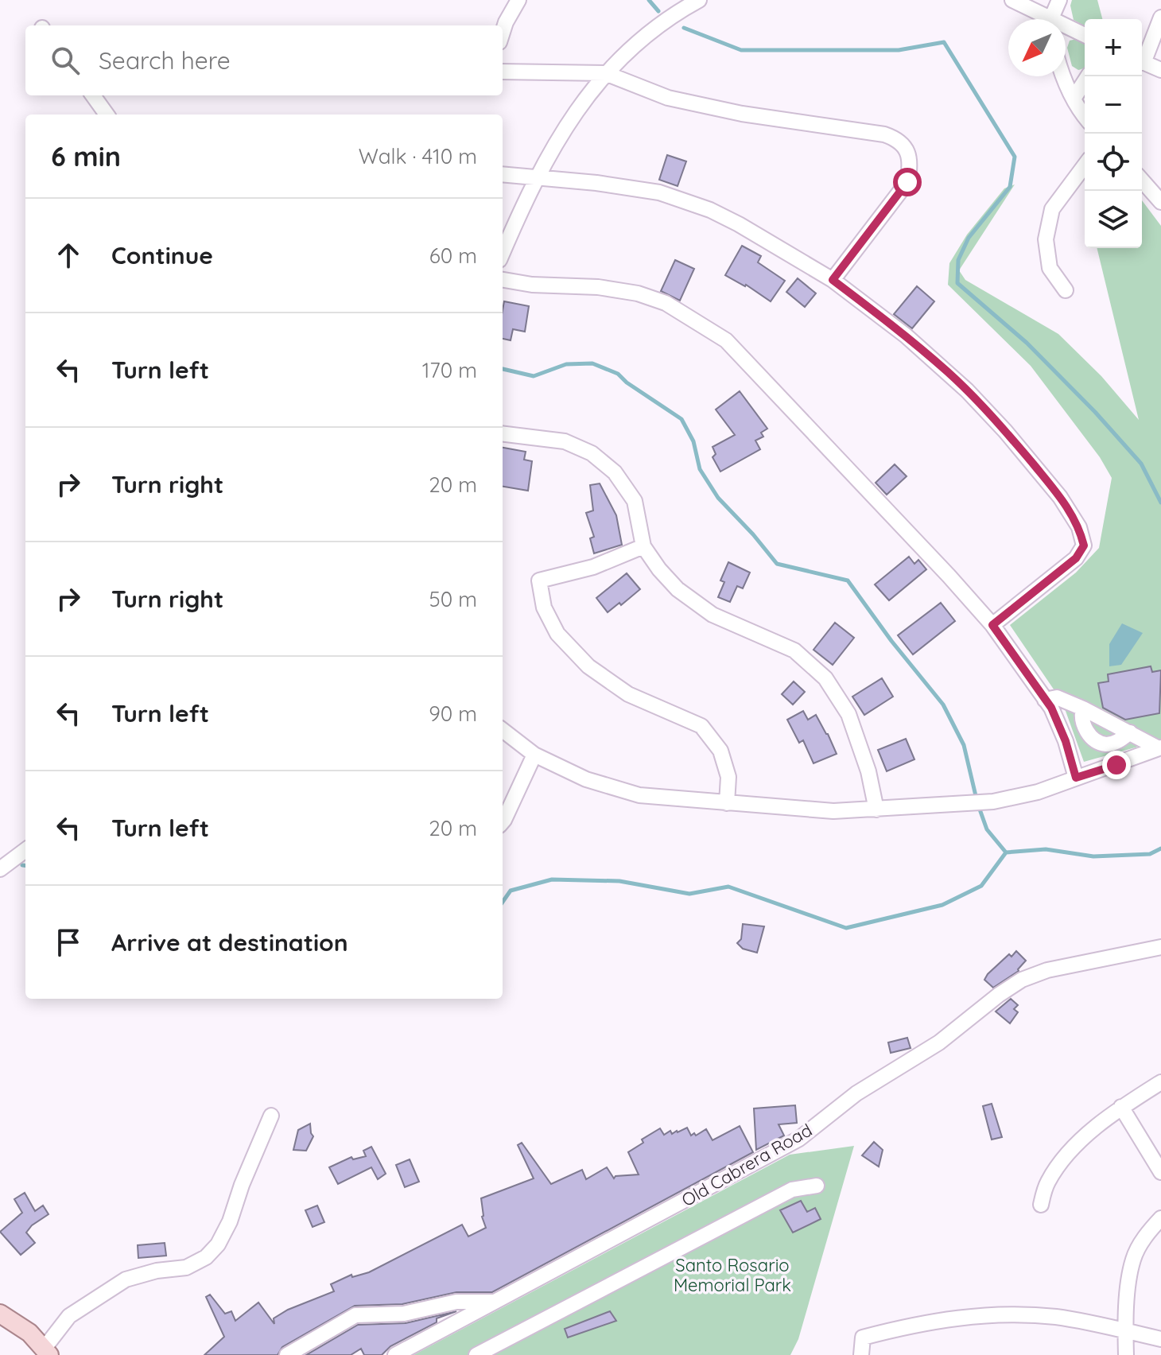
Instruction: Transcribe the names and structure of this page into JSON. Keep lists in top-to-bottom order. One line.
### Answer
{"streets":{"street":["Old Cabrera Road"]},"parks":["Santo Rosario Memorial Park"],"north":"bottom left","page":{"map_buttons":["+","−"],"search":"Search here","heading":["6 min","Walk · 410 m"],"list":[["Continue","60 m"],["Turn left","170 m"],["Turn right","20 m"],["Turn right","50 m"],["Turn left","90 m"],["Turn left","20 m"],"Arrive at destination"]}}
